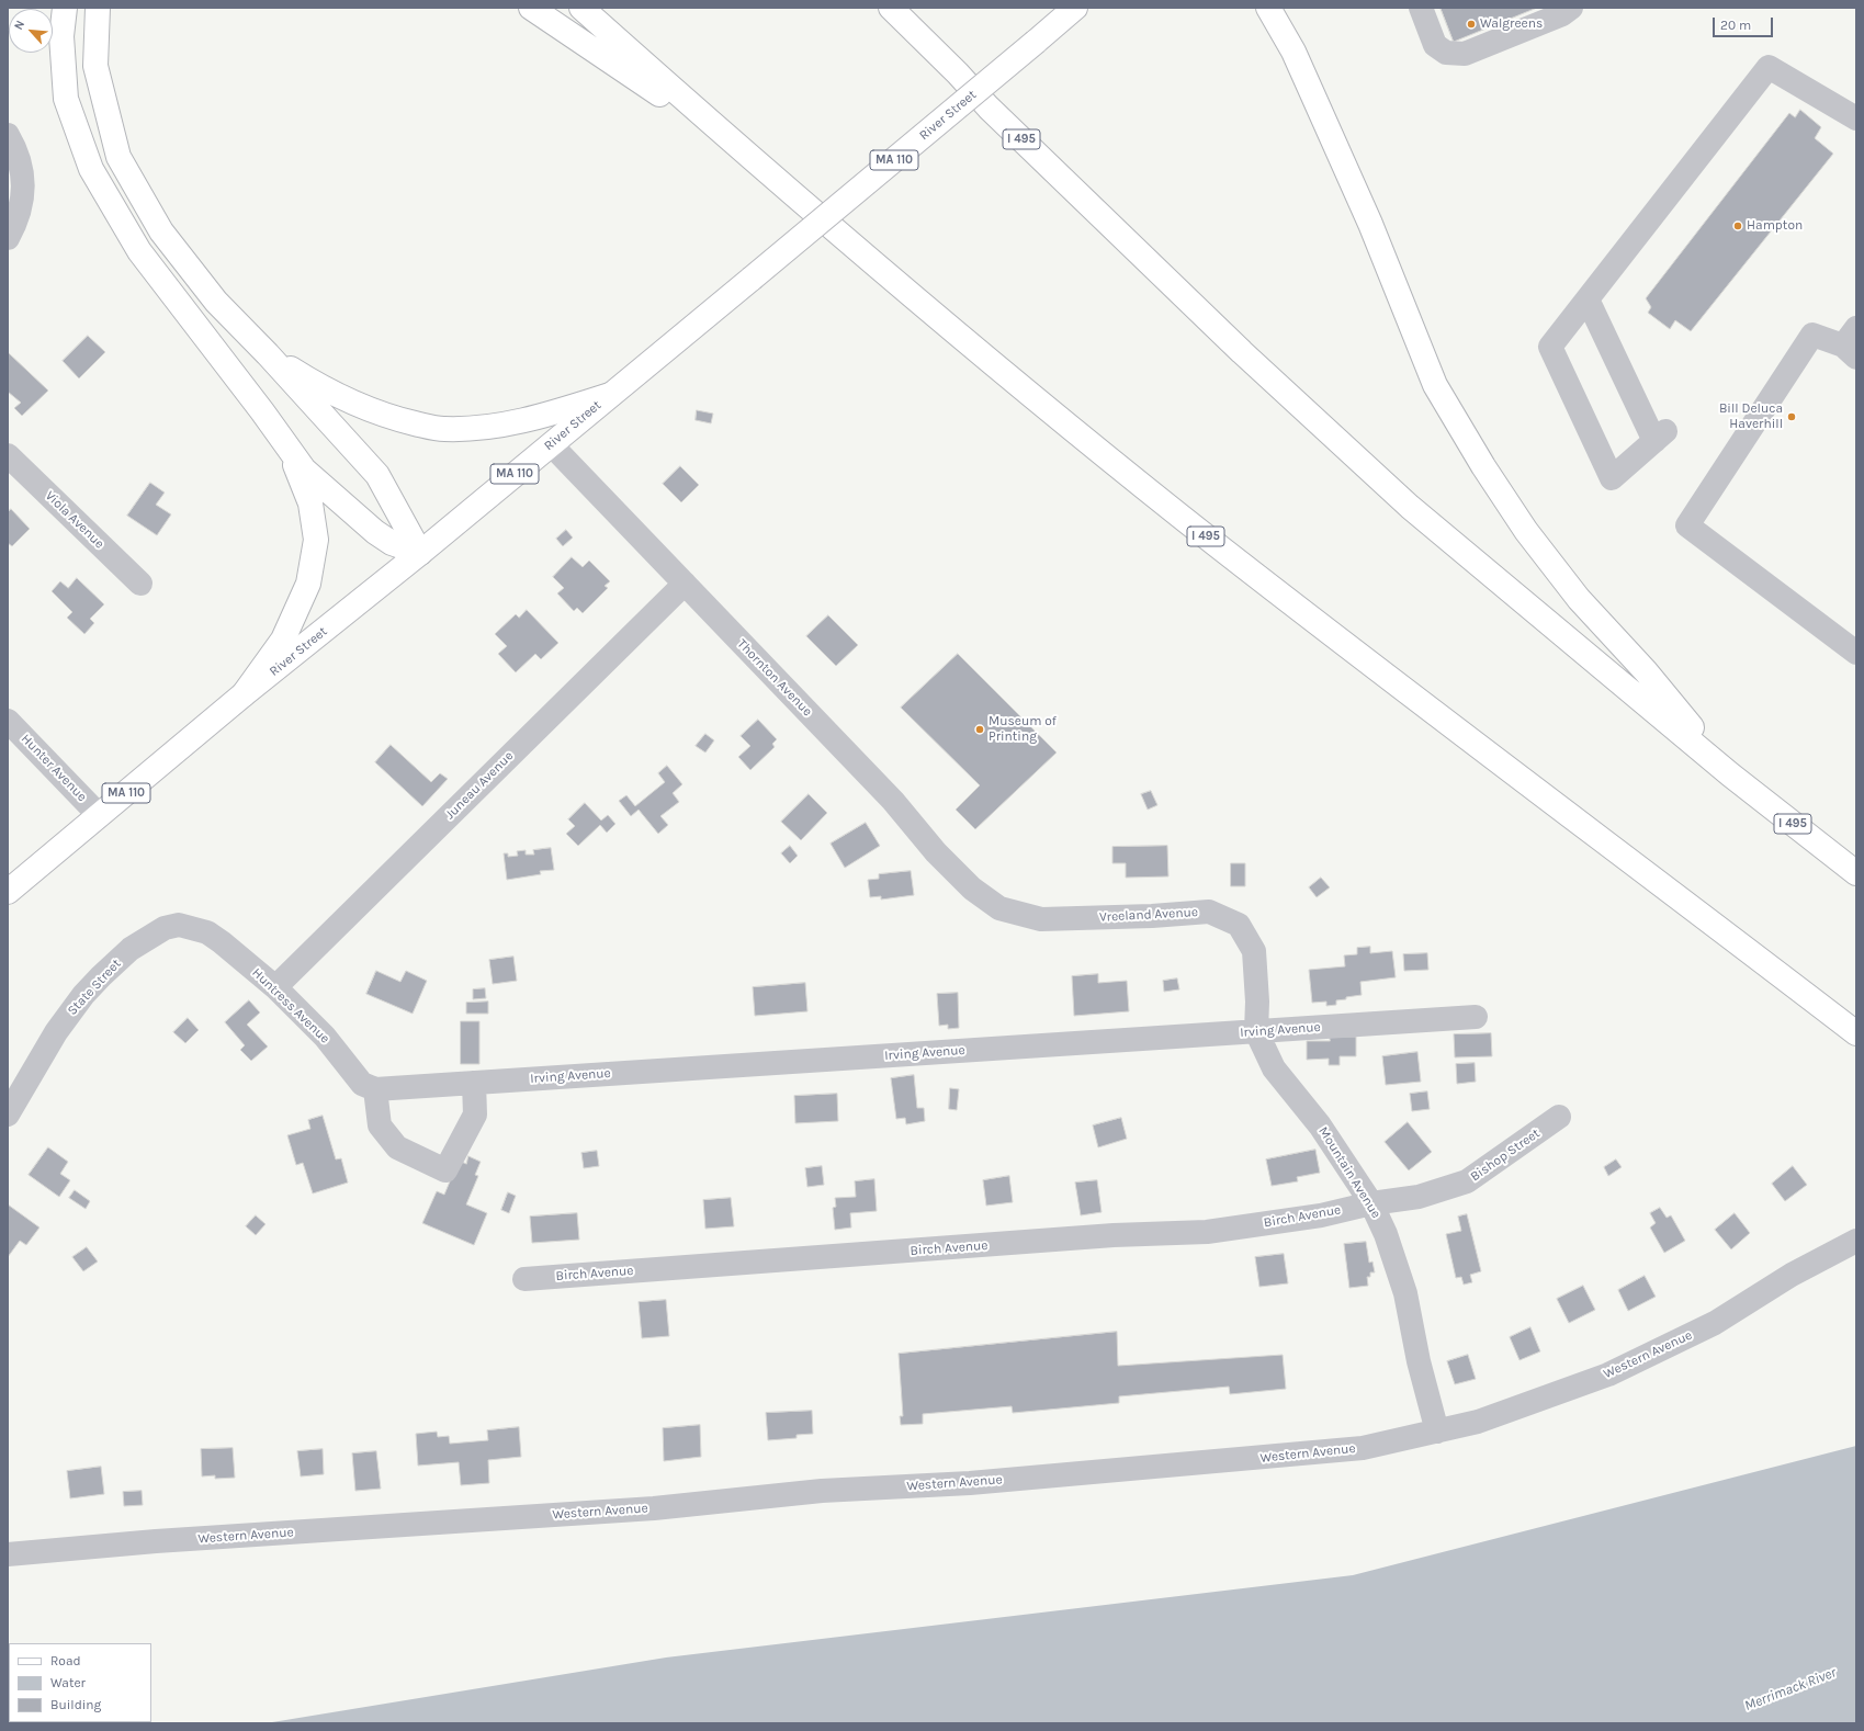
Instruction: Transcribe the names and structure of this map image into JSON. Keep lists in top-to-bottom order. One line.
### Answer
{"streets":{"main road":["River Street","I 495","MA 110"],"street":["Viola Avenue","Thornton Avenue","Hunter Avenue","Juneau Avenue","Vreeland Avenue","State Street","Huntress Avenue","Irving Avenue","Bishop Street","Mountain Avenue","Birch Avenue","Western Avenue"]},"crossings":[["River Street","Thornton Avenue"],["River Street","Hunter Avenue"],["Thornton Avenue","Juneau Avenue"],["Thornton Avenue","Vreeland Avenue"],["Juneau Avenue","Huntress Avenue"],["Vreeland Avenue","Irving Avenue"],["Vreeland Avenue","Mountain Avenue"],["State Street","Huntress Avenue"],["Huntress Avenue","Irving Avenue"],["Irving Avenue","Mountain Avenue"],["Bishop Street","Mountain Avenue"],["Bishop Street","Birch Avenue"],["Mountain Avenue","Birch Avenue"],["Mountain Avenue","Western Avenue"]],"water":["Merrimack River"],"places":["Walgreens","Hampton","Bill Deluca Haverhill","Museum of Printing"],"legend":["Road","Water","Building"],"scale_bar":"20 m","north":"top left"}
